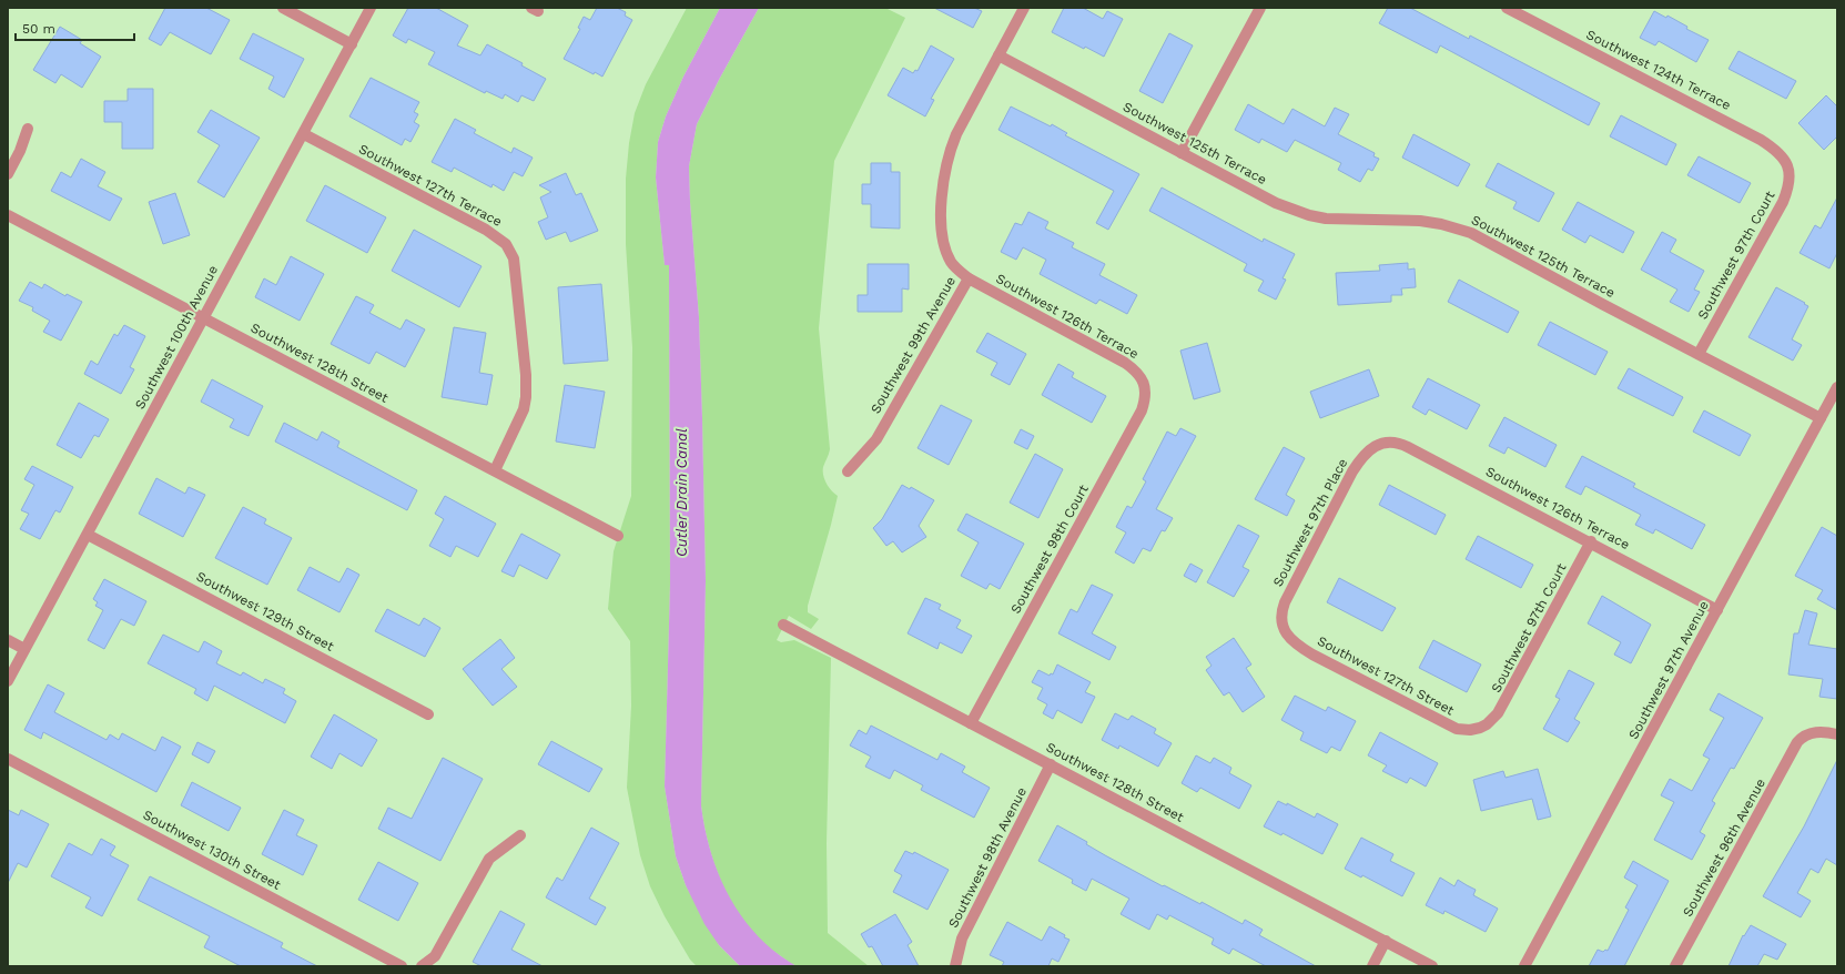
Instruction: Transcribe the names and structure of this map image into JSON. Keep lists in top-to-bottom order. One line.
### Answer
{"streets":{"street":["Southwest 124th Terrace","Southwest 125th Terrace","Southwest 127th Terrace","Southwest 97th Court","Southwest 126th Terrace","Southwest 100th Avenue","Southwest 99th Avenue","Southwest 128th Street","Southwest 97th Place","Southwest 98th Court","Southwest 129th Street","Southwest 97th Avenue","Southwest 127th Street","Southwest 96th Avenue","Southwest 130th Street","Southwest 98th Avenue"]},"crossings":[["Southwest 124th Terrace","Southwest 97th Court"],["Southwest 125th Terrace","Southwest 97th Court"],["Southwest 125th Terrace","Southwest 99th Avenue"],["Southwest 125th Terrace","Southwest 97th Avenue"],["Southwest 127th Terrace","Southwest 100th Avenue"],["Southwest 127th Terrace","Southwest 128th Street"],["Southwest 97th Court","Southwest 126th Terrace"],["Southwest 97th Court","Southwest 127th Street"],["Southwest 126th Terrace","Southwest 99th Avenue"],["Southwest 126th Terrace","Southwest 97th Place"],["Southwest 126th Terrace","Southwest 98th Court"],["Southwest 126th Terrace","Southwest 97th Avenue"],["Southwest 100th Avenue","Southwest 128th Street"],["Southwest 100th Avenue","Southwest 129th Street"],["Southwest 128th Street","Southwest 98th Court"],["Southwest 128th Street","Southwest 98th Avenue"],["Southwest 97th Place","Southwest 127th Street"]],"water":["Cutler Drain Canal"],"scale_bar":"50 m"}
